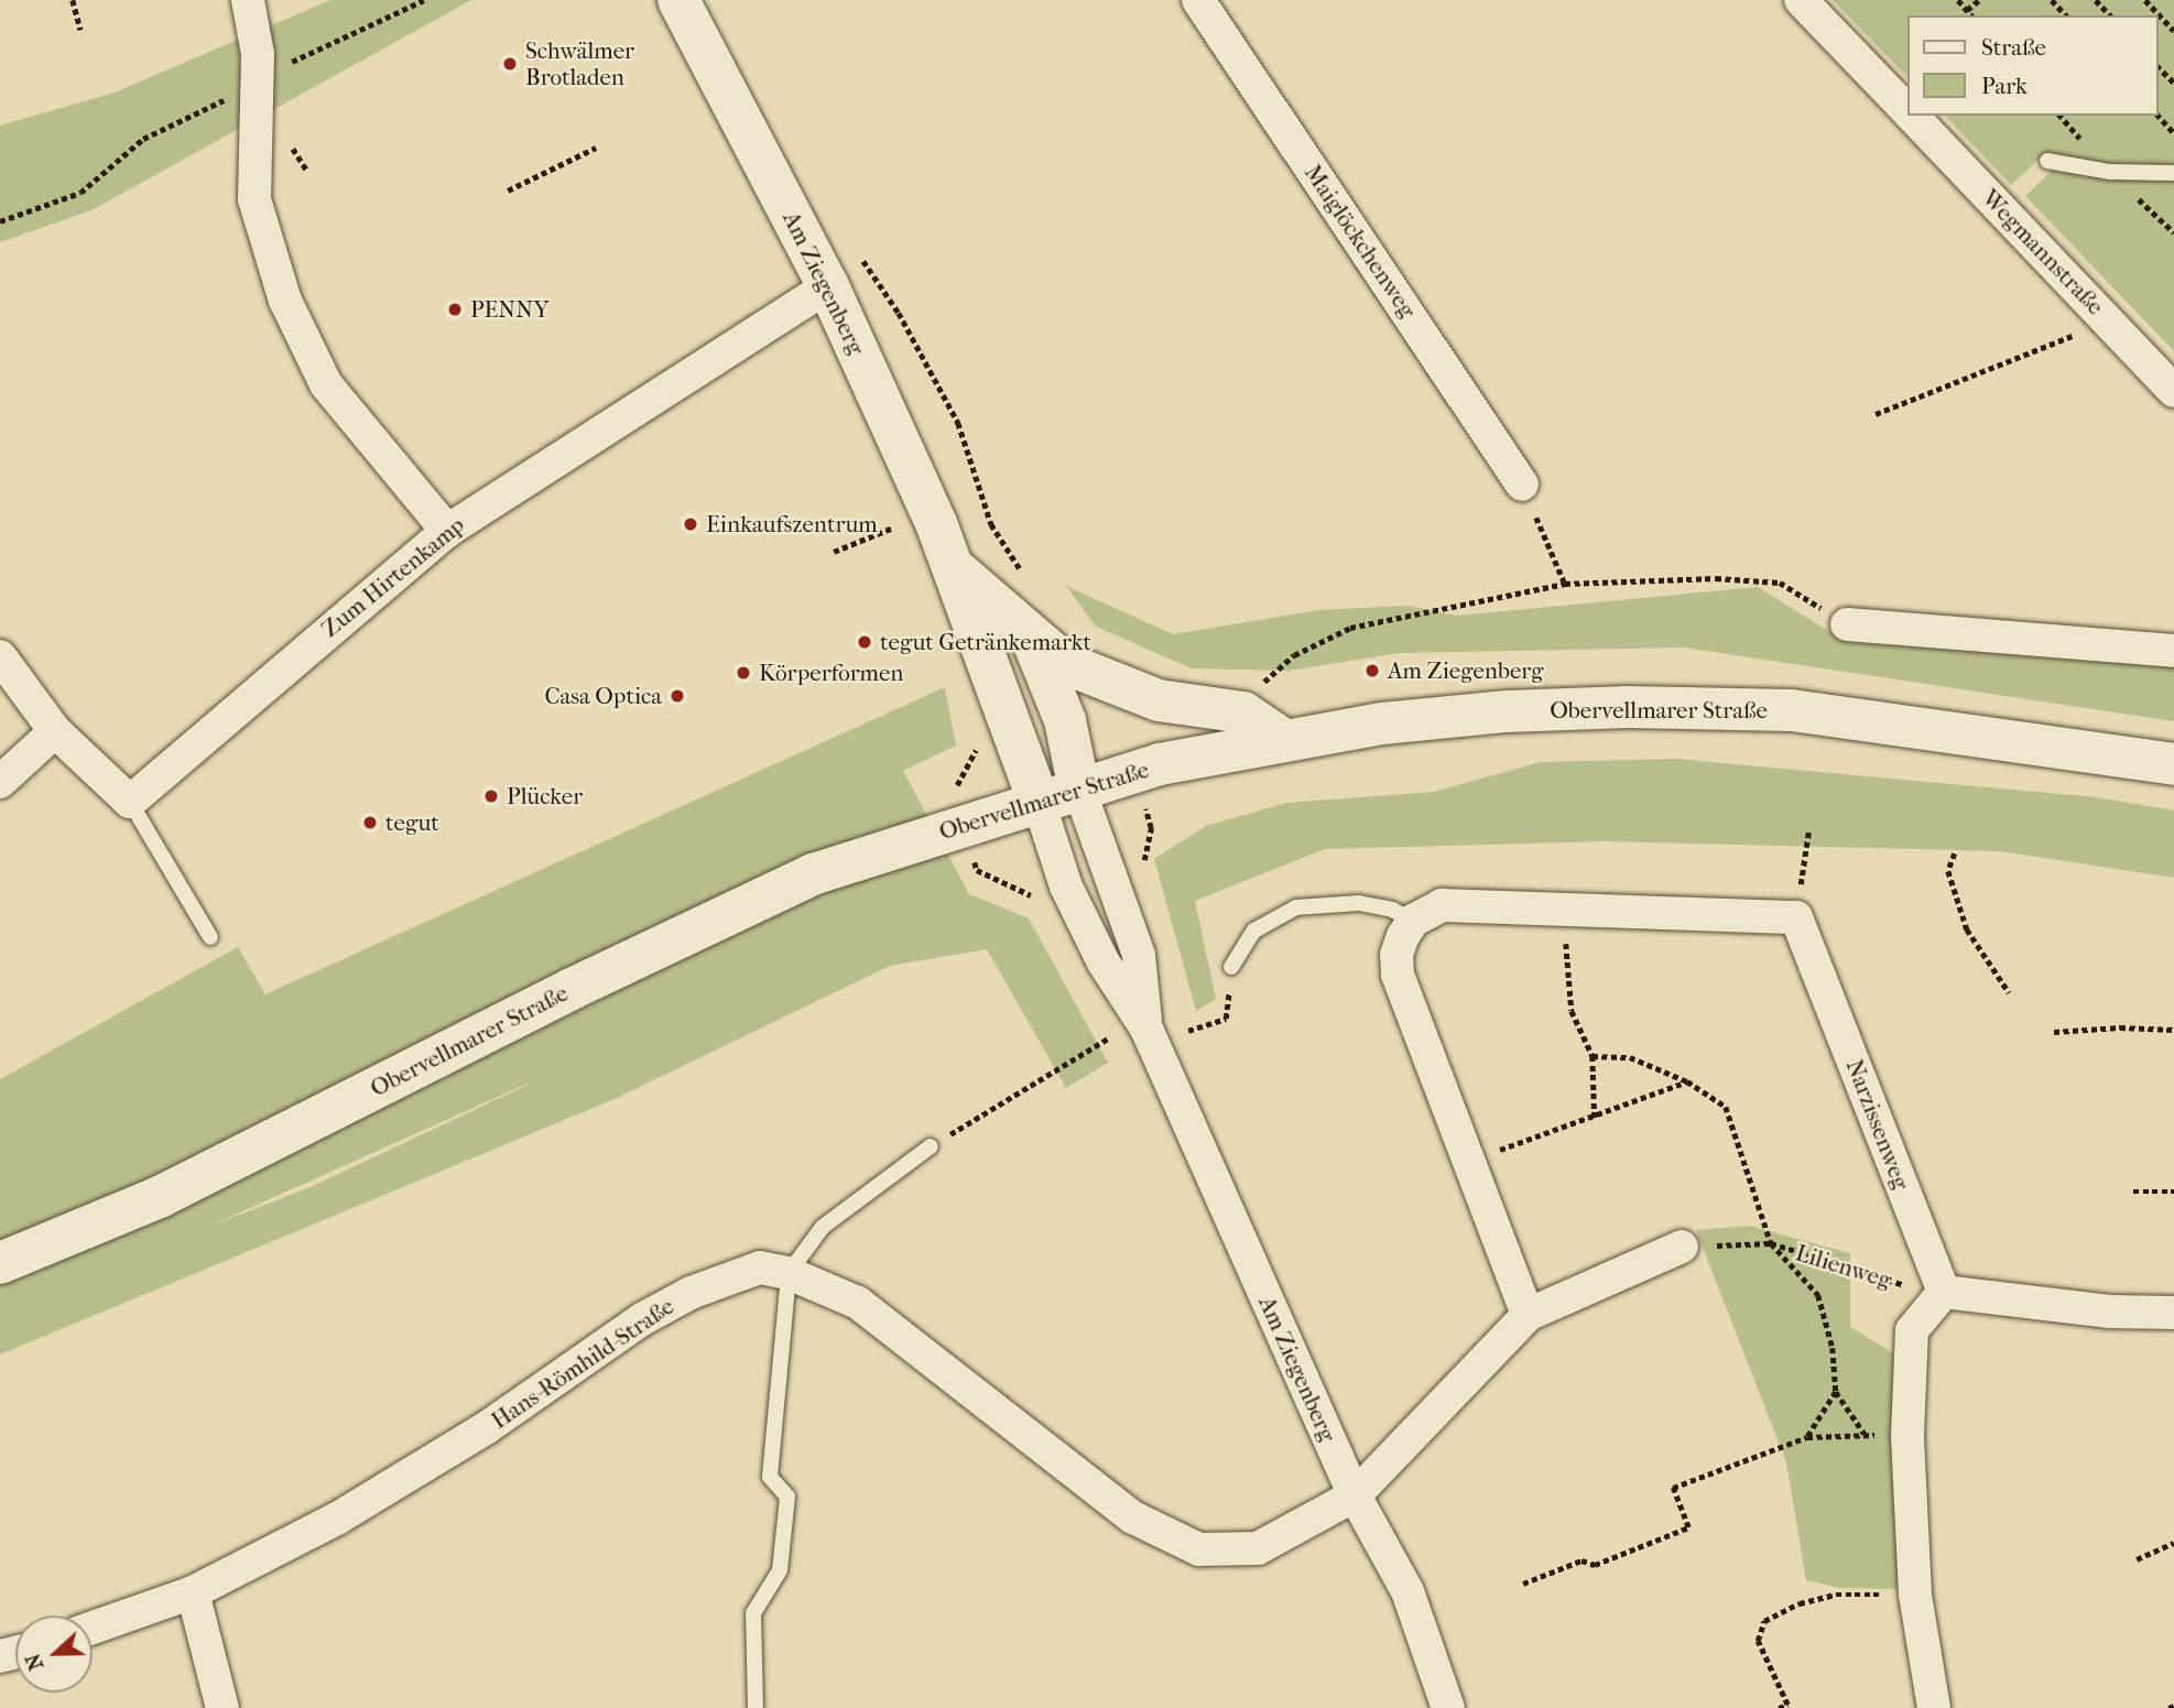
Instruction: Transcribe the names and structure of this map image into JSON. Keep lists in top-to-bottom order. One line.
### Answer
{"streets":{"main road":["Am Ziegenberg","Obervellmarer Straße"],"street":["Maiglöckchenweg","Wegmannstraße","Zum Hirtenkamp","Narzissenweg","Hans-Römhild-Straße"],"path":["Lilienweg"]},"crossings":[["Am Ziegenberg","Zum Hirtenkamp"],["Am Ziegenberg","Obervellmarer Straße"],["Am Ziegenberg","Hans-Römhild-Straße"],["Narzissenweg","Lilienweg"]],"places":["Schwälmer Brotladen","PENNY","Einkaufszentrum","tegut Getränkemarkt","Am Ziegenberg","Körperformen","Casa Optica","Plücker","tegut"],"legend":["Straße","Park"],"north":"left"}
